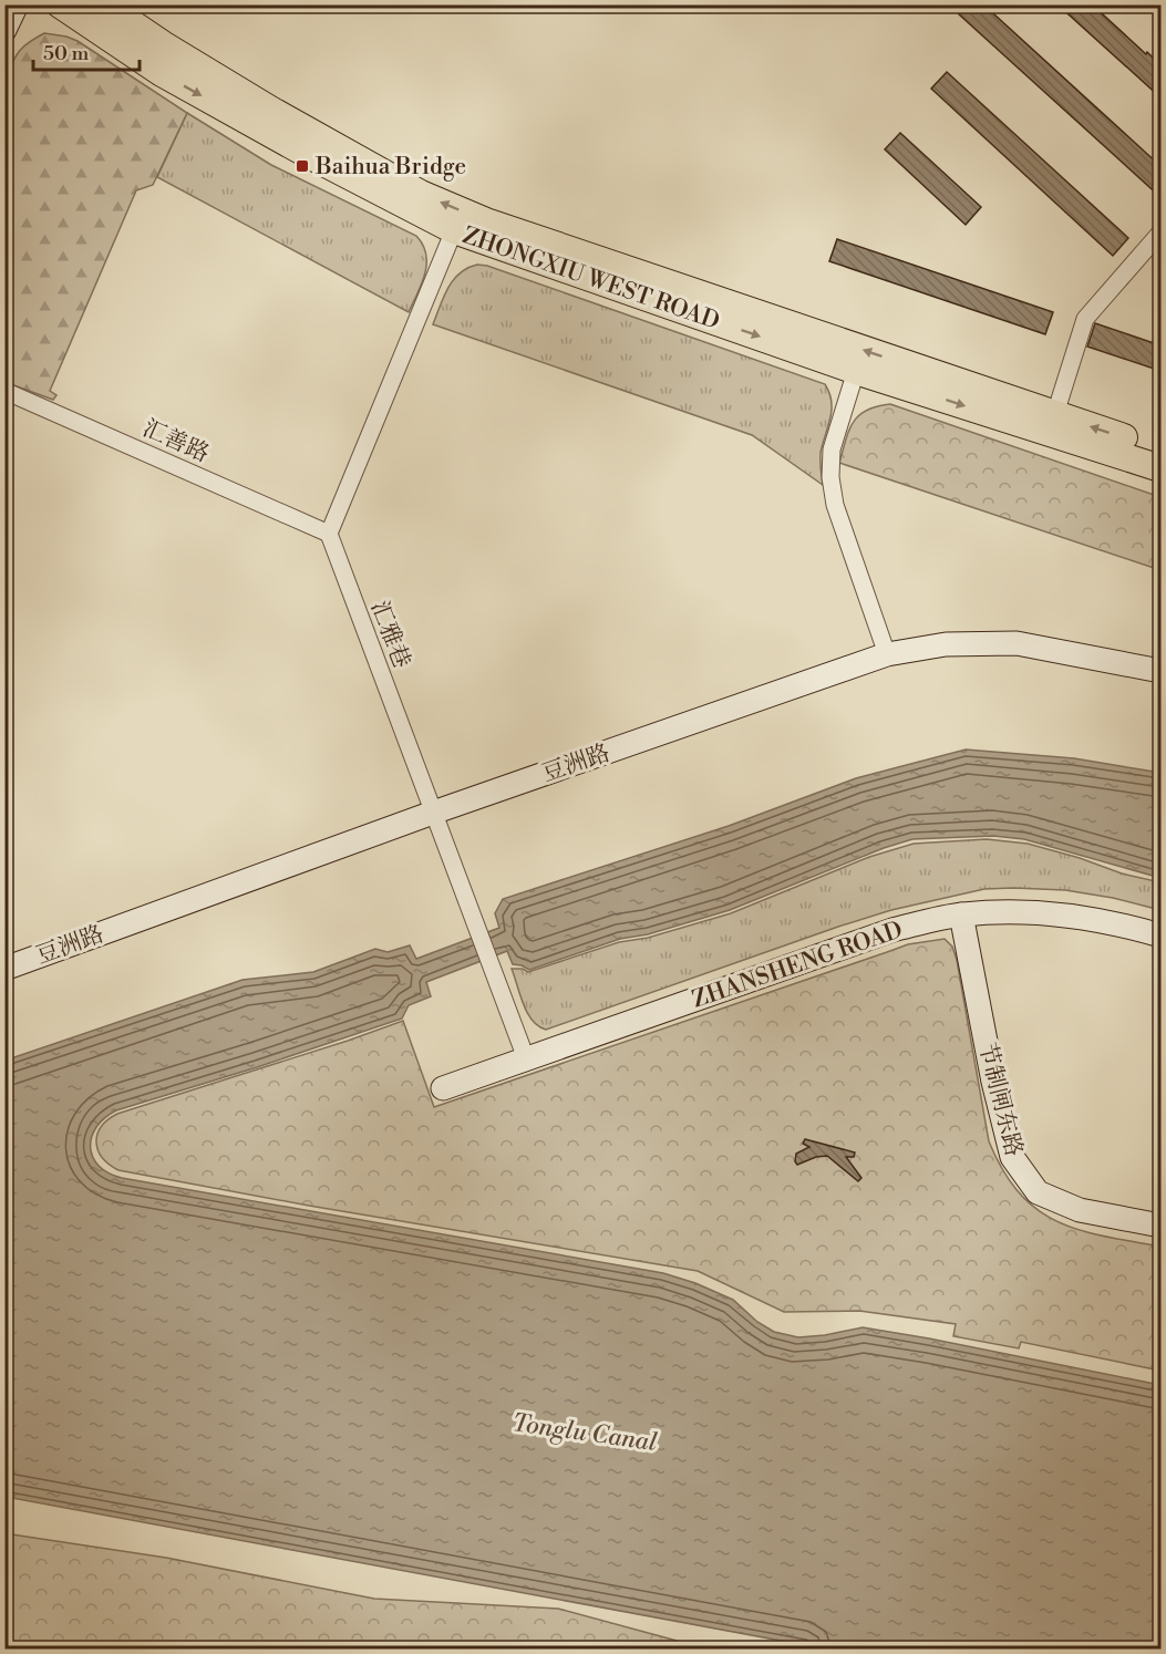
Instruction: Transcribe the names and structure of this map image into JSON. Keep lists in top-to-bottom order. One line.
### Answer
{"streets":{"main road":["ZHONGXIU WEST ROAD"],"street":["汇善路","汇雅巷","豆洲路","ZHANSHENG ROAD","节制闸东路"]},"crossings":[["汇善路","汇雅巷"],["汇雅巷","豆洲路"],["汇雅巷","ZHANSHENG ROAD"],["ZHANSHENG ROAD","节制闸东路"]],"water":["Tonglu Canal"],"places":{"transit":["Baihua Bridge"]},"scale_bar":"50 m"}
